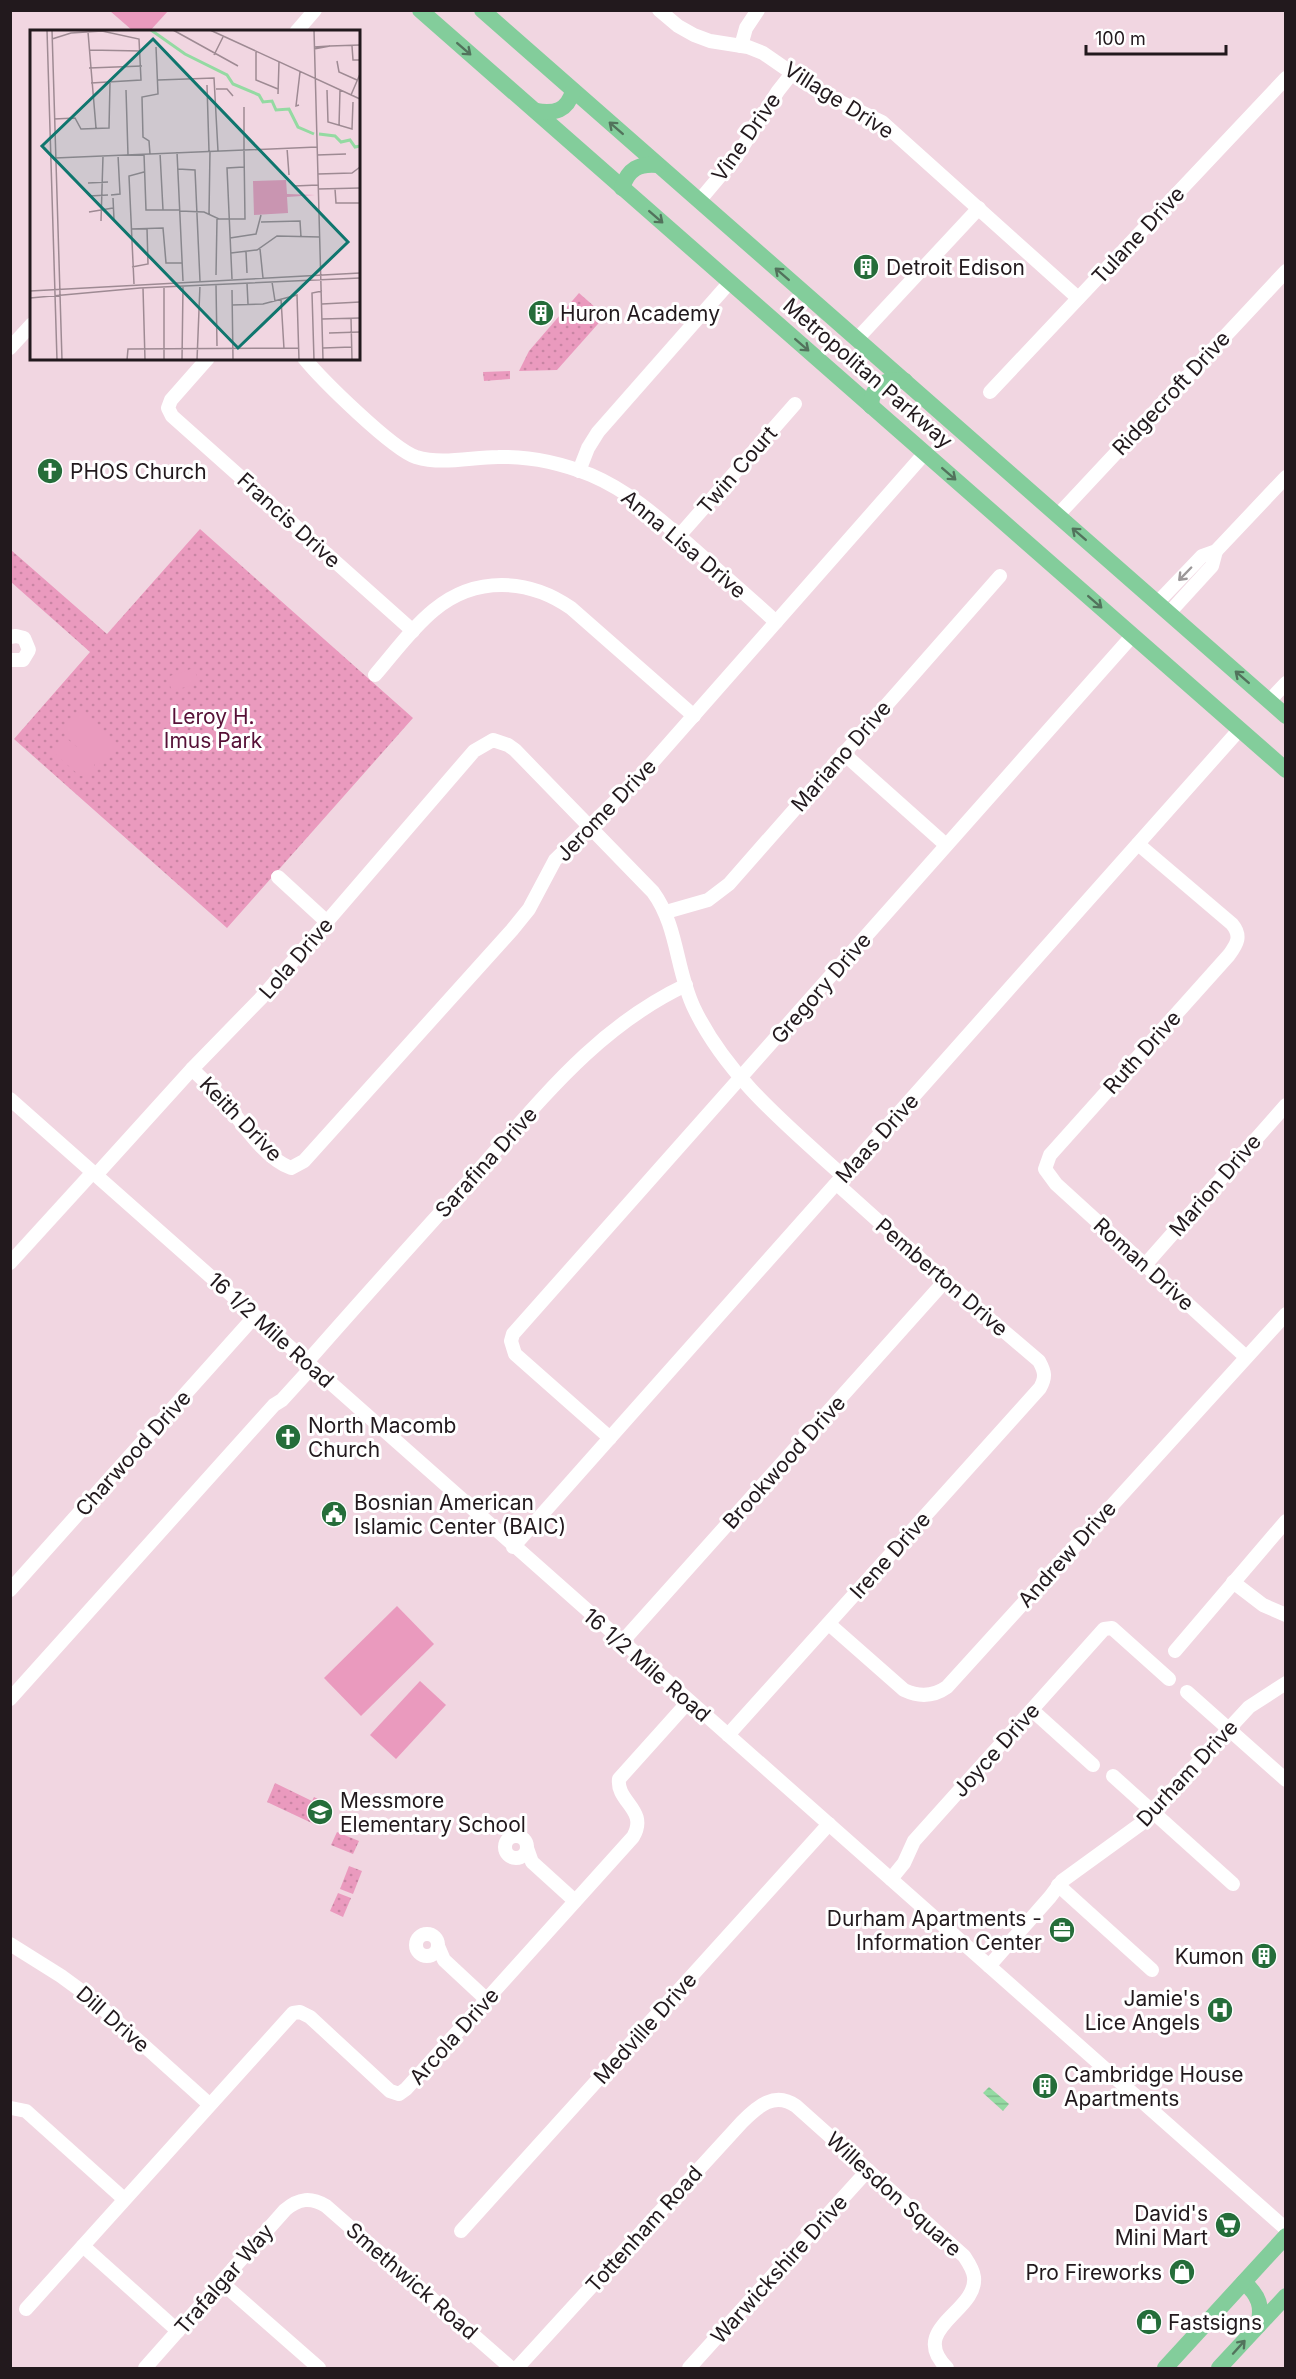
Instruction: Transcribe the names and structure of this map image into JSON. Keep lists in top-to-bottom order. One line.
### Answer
{"streets":{"main road":["Metropolitan Parkway"],"street":["Village Drive","Vine Drive","Tulane Drive","Ridgecroft Drive","Twin Court","Francis Drive","Anna Lisa Drive","Mariano Drive","Jerome Drive","Lola Drive","Gregory Drive","Ruth Drive","Keith Drive","Maas Drive","Sarafina Drive","Marion Drive","Roman Drive","Pemberton Drive","16 1/2 Mile Road","Charwood Drive","Brookwood Drive","Andrew Drive","Irene Drive","Joyce Drive","Durham Drive","Dill Drive","Medville Drive","Arcola Drive","Willesdon Square","Tottenham Road","Warwickshire Drive","Trafalgar Way","Smethwick Road"]},"crossings":[["Village Drive","Vine Drive"],["Village Drive","Tulane Drive"],["Vine Drive","Metropolitan Parkway"],["Metropolitan Parkway","Ridgecroft Drive"],["Metropolitan Parkway","Jerome Drive"],["Metropolitan Parkway","Gregory Drive"],["Metropolitan Parkway","Maas Drive"],["Twin Court","Anna Lisa Drive"],["Anna Lisa Drive","Jerome Drive"],["Mariano Drive","Pemberton Drive"],["Jerome Drive","Keith Drive"],["Jerome Drive","Pemberton Drive"],["Lola Drive","Keith Drive"],["Lola Drive","Pemberton Drive"],["Lola Drive","16 1/2 Mile Road"],["Gregory Drive","Maas Drive"],["Gregory Drive","Pemberton Drive"],["Ruth Drive","Maas Drive"],["Ruth Drive","Roman Drive"],["Maas Drive","Pemberton Drive"],["Maas Drive","16 1/2 Mile Road"],["Sarafina Drive","Pemberton Drive"],["Sarafina Drive","16 1/2 Mile Road"],["Marion Drive","Roman Drive"],["Roman Drive","Andrew Drive"],["Pemberton Drive","Brookwood Drive"],["Pemberton Drive","Irene Drive"],["16 1/2 Mile Road","Charwood Drive"],["16 1/2 Mile Road","Brookwood Drive"],["16 1/2 Mile Road","Irene Drive"],["16 1/2 Mile Road","Joyce Drive"],["16 1/2 Mile Road","Durham Drive"],["16 1/2 Mile Road","Medville Drive"],["16 1/2 Mile Road","Arcola Drive"],["Andrew Drive","Irene Drive"],["Dill Drive","Arcola Drive"],["Willesdon Square","Tottenham Road"],["Willesdon Square","Warwickshire Drive"],["Trafalgar Way","Smethwick Road"]],"parks":["Leroy H. Imus Park"],"places":{"building":["Detroit Edison","Huron Academy","Kumon","Cambridge House Apartments"],"church":["PHOS Church","North Macomb Church"],"public building":["Bosnian American Islamic Center (BAIC)"],"school or university":["Messmore Elementary School"],"office":["Durham Apartments - Information Center"],"hospital":["Jamie's Lice Angels"],"supermarket":["David's Mini Mart"],"shop":["Pro Fireworks","Fastsigns"]},"scale_bar":"100 m"}
